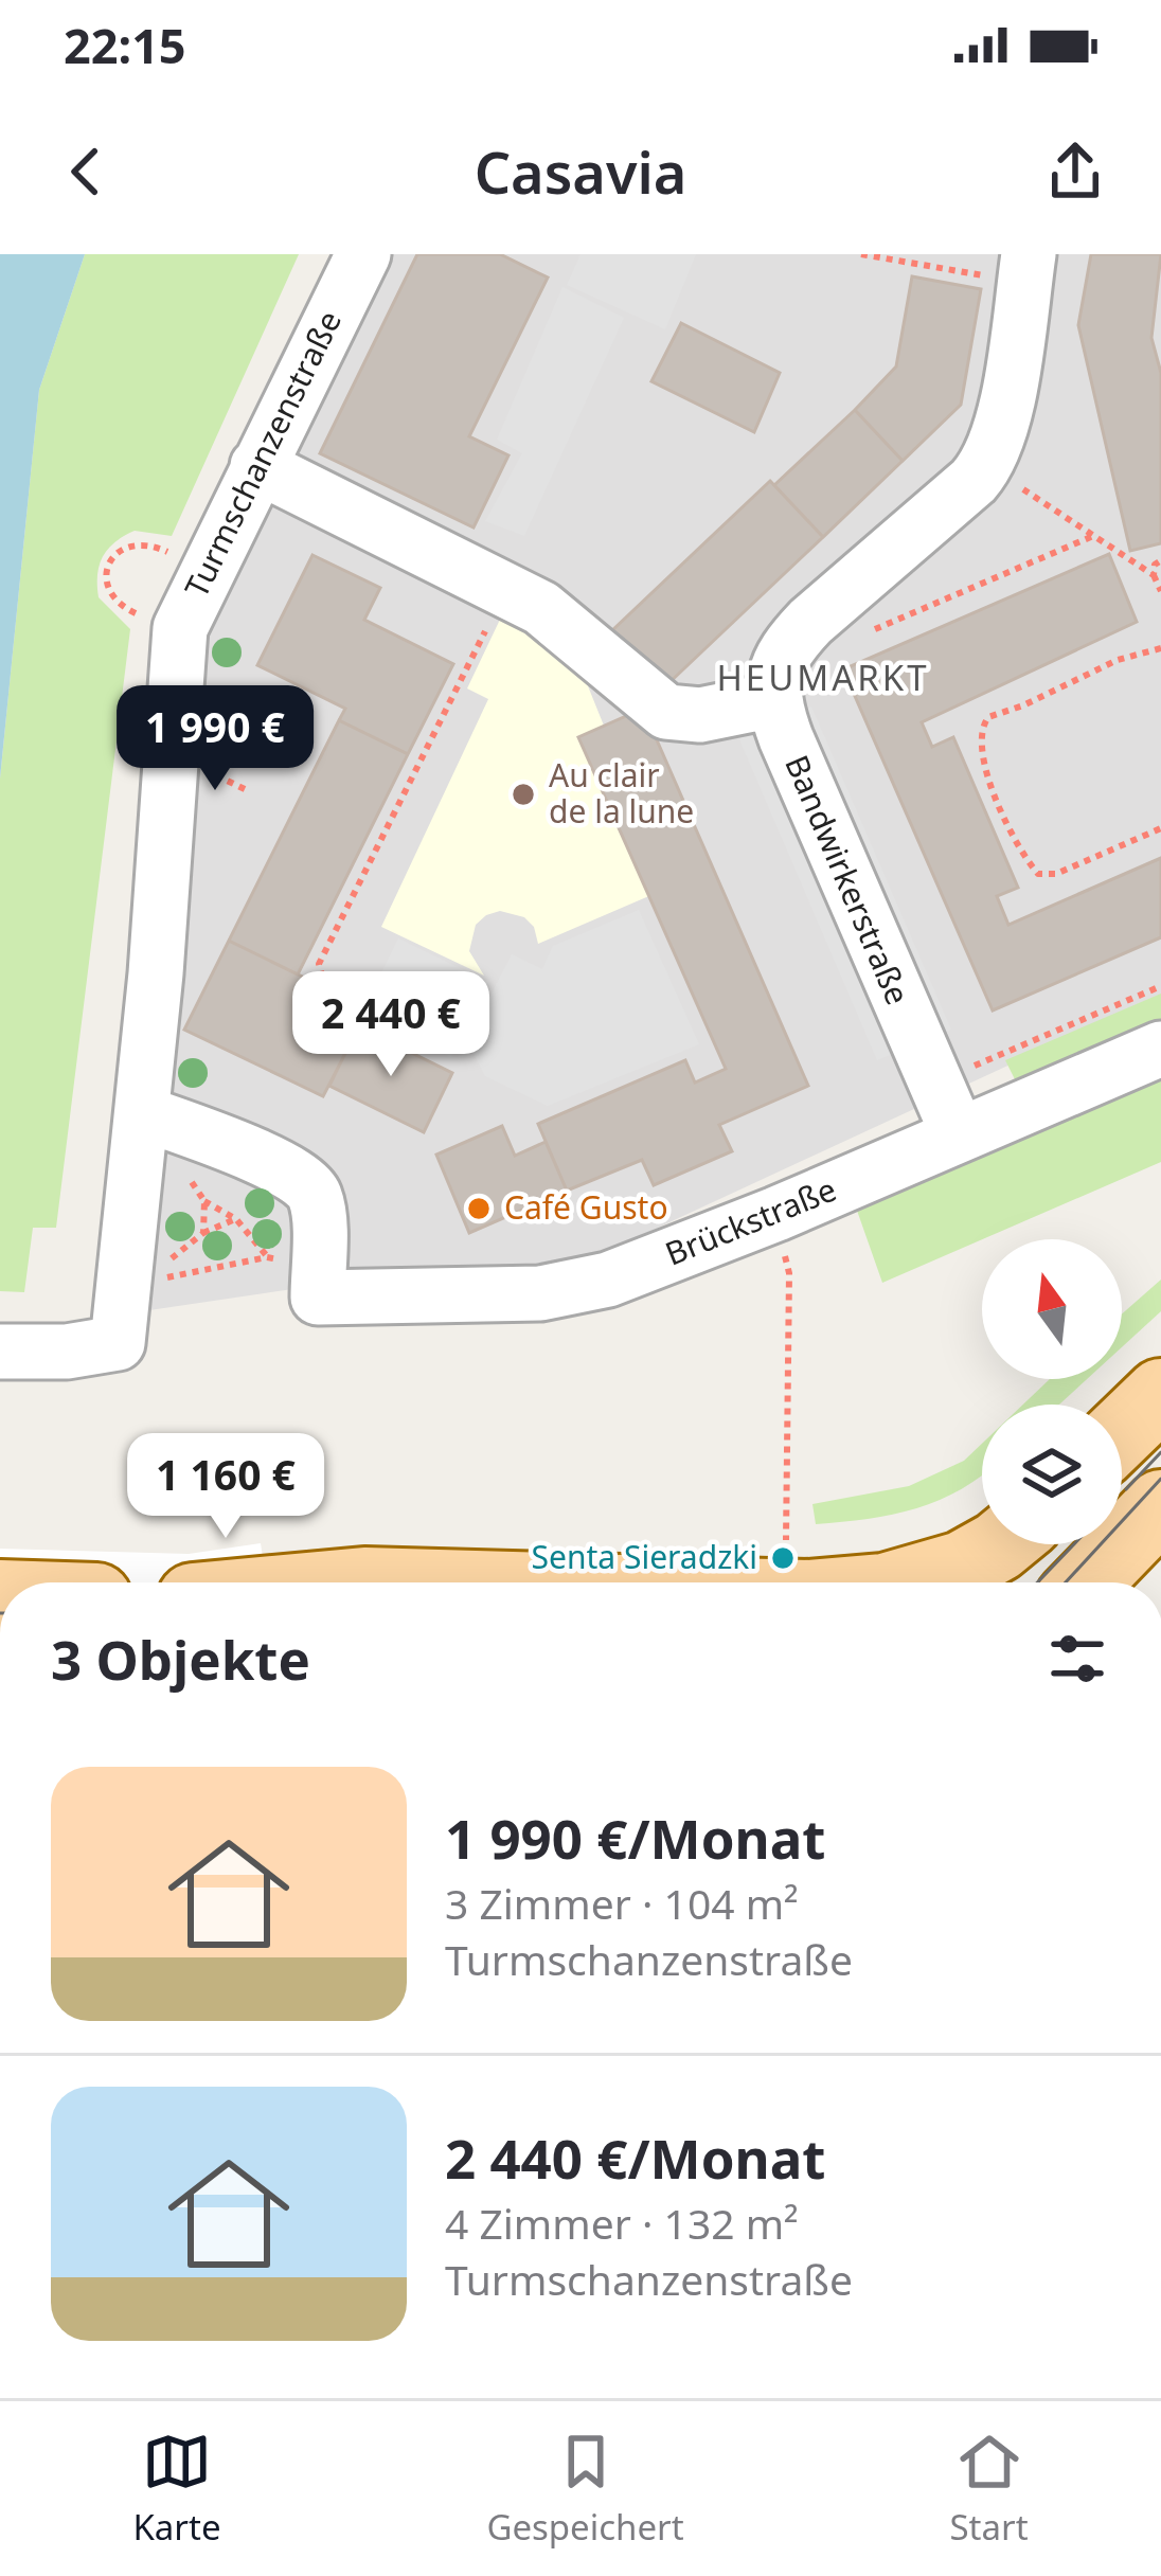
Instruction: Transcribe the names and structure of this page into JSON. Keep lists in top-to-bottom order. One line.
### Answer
{"streets":{"street":["Turmschanzenstraße","Bandwirkerstraße","Brückstraße"]},"crossings":[["Bandwirkerstraße","Brückstraße"]],"districts":["HEUMARKT"],"places":["Au clair de la lune","Café Gusto","Senta Sieradzki"],"north":"top","page":{"status":"22:15","header":"Casavia","price":["1 990 €","2 440 €","1 160 €"],"heading":"3 Objekte","list":[{"name":"1 990 €/Monat","note":"3 Zimmer · 104 m² · Turmschanzenstraße"},{"name":"2 440 €/Monat","note":"4 Zimmer · 132 m² · Turmschanzenstraße"}],"tabs":["Karte","Gespeichert","Start"]}}
